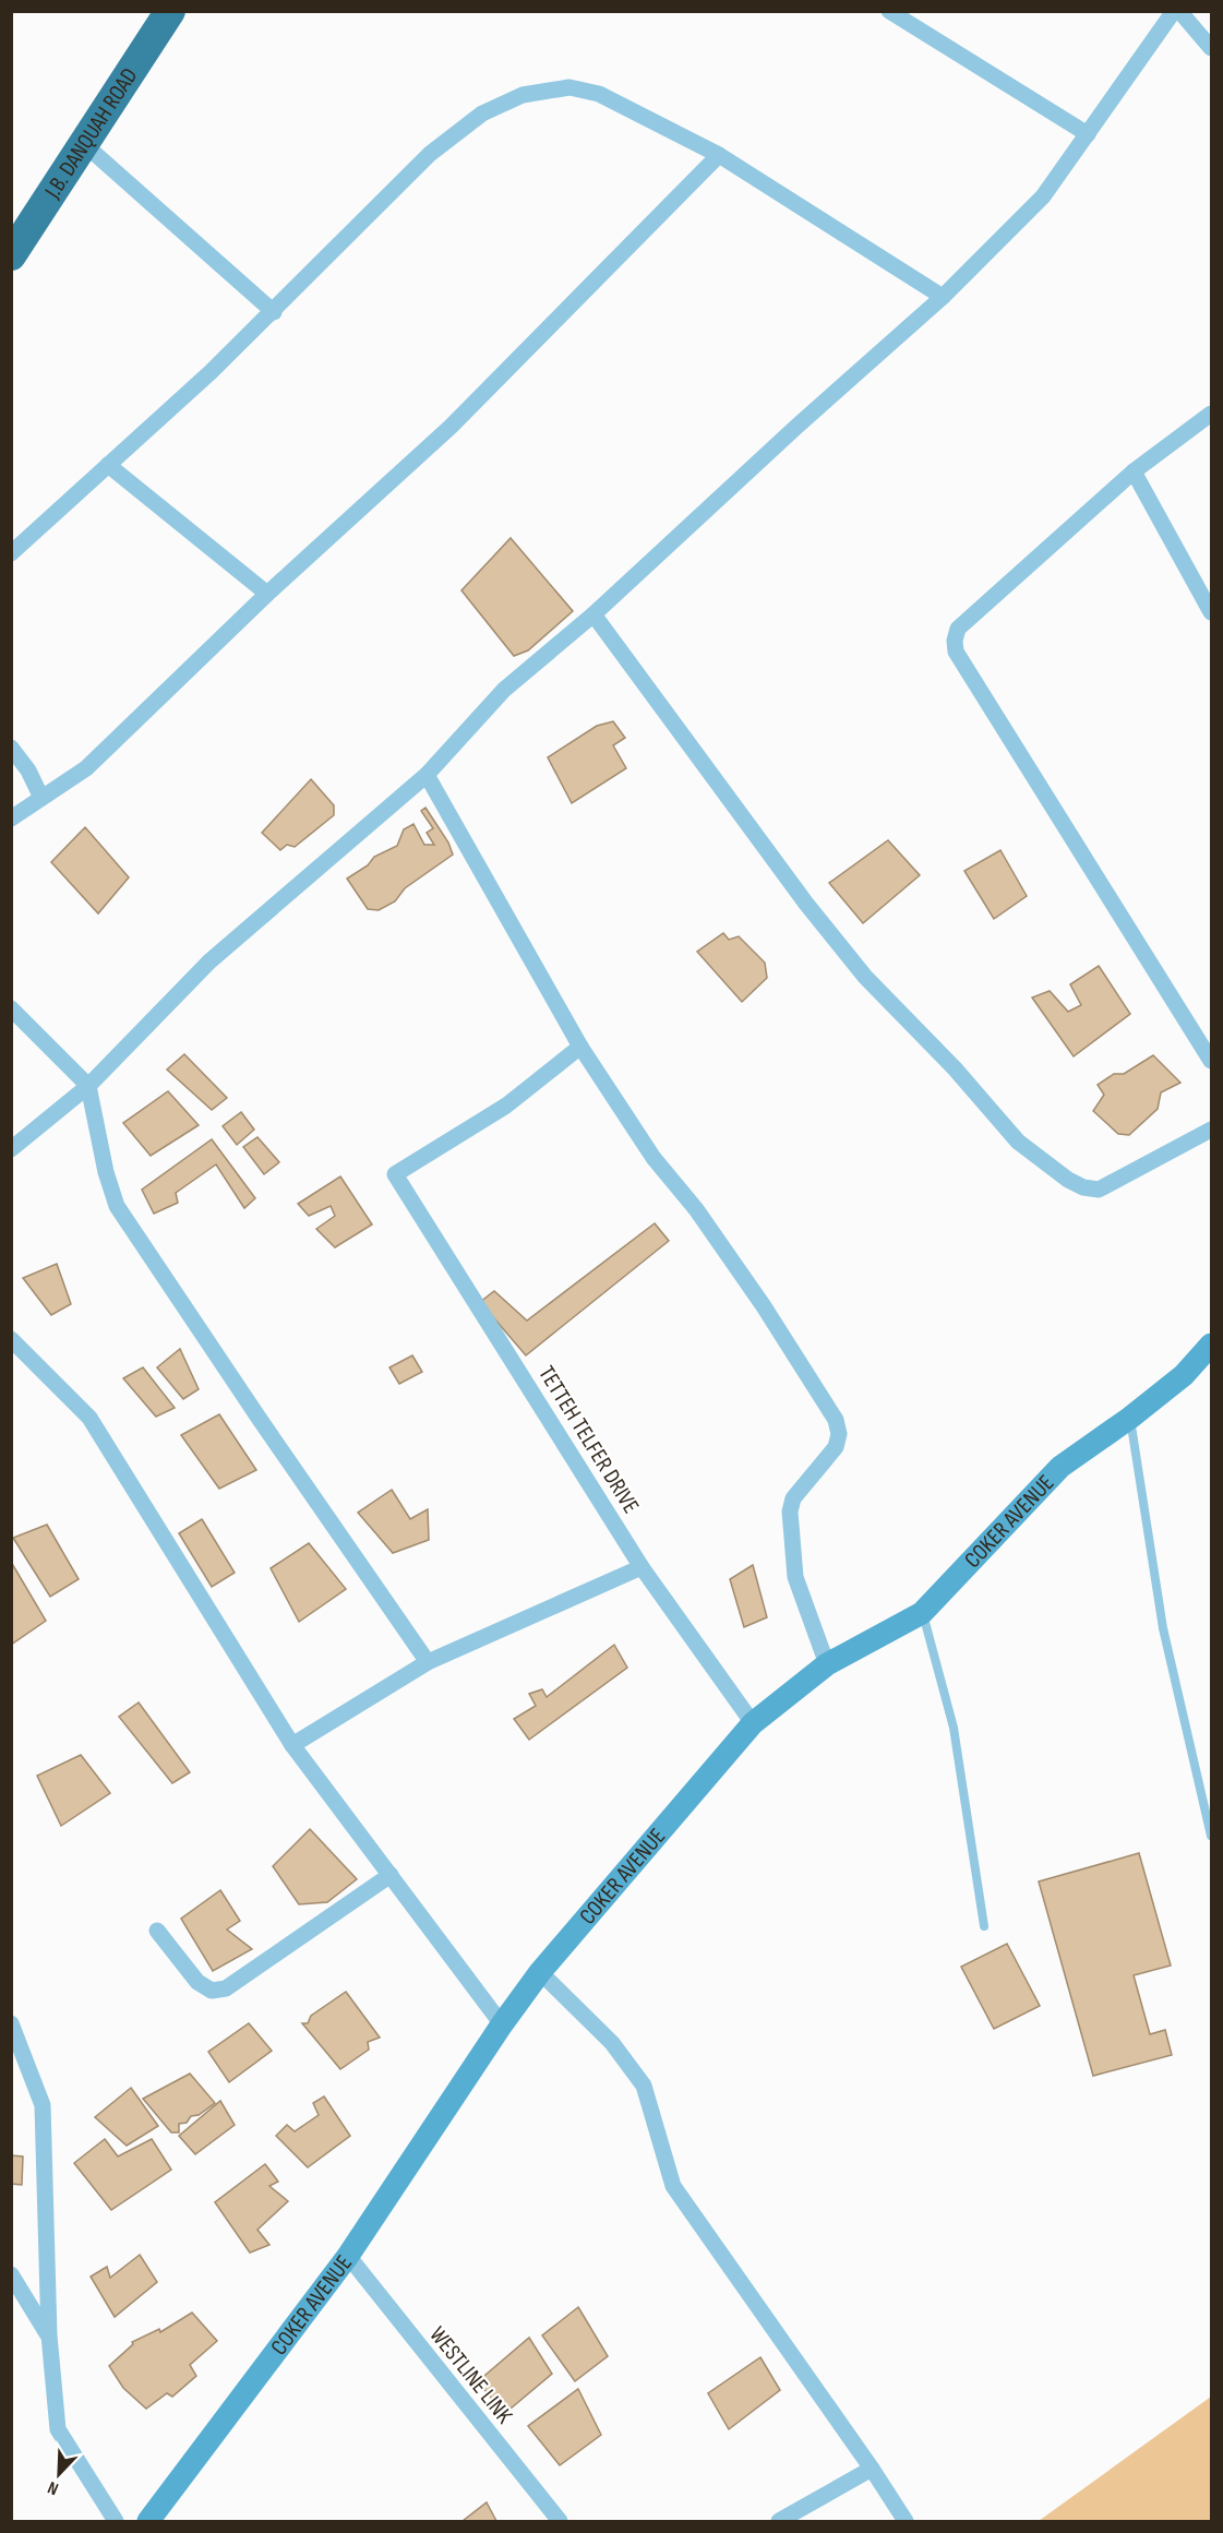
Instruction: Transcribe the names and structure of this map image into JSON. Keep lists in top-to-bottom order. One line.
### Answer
{"streets":{"highway":["J.B. DANQUAH ROAD"],"street":["TETTEH TELFER DRIVE","COKER AVENUE","WESTLINE LINK"]},"crossings":[["TETTEH TELFER DRIVE","COKER AVENUE"],["COKER AVENUE","WESTLINE LINK"]],"north":"bottom left"}
